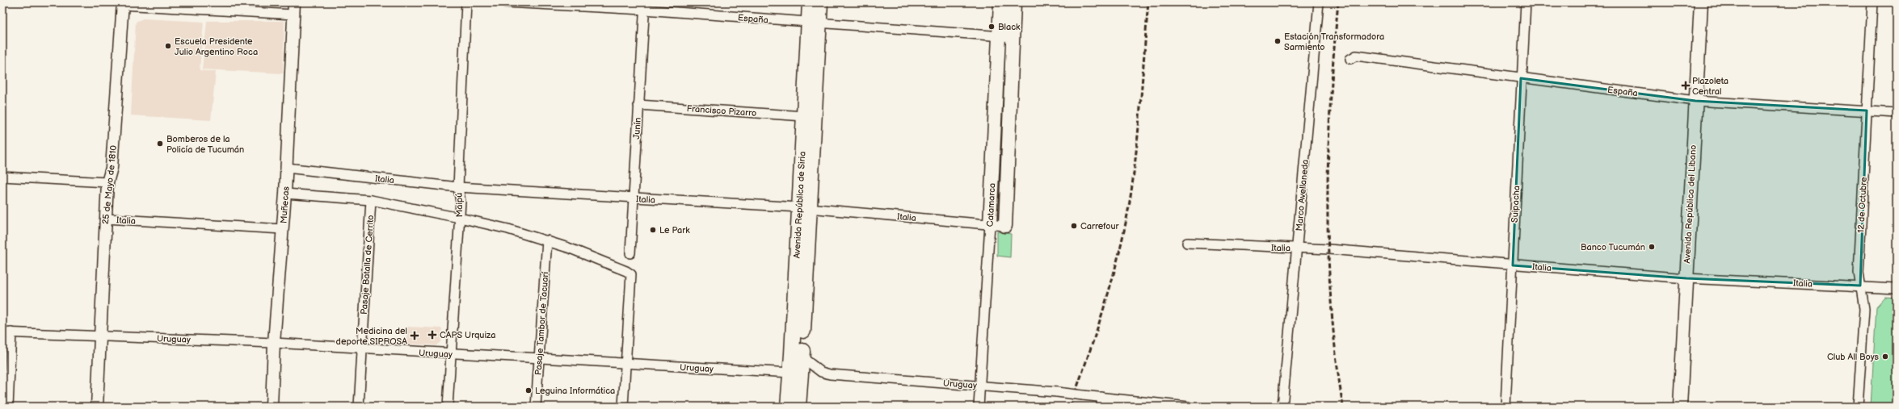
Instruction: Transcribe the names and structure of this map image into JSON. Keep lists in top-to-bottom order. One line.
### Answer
{"streets":{"main road":["Avenida República del Libano","Avenida República de Siria","Catamarca"],"street":["España","Francisco Pizarro","Junín","Italia","25 de Mayo de 1810","Marco Avellaneda","Suipacha","Muñecas","Maipú","12 de Octubre","Pasaje Batalla de Cerrito","Pasaje Tambor de Tacuarí","Uruguay"]},"crossings":[["España","Junín"],["España","Suipacha"],["España","Avenida República del Libano"],["España","Avenida República de Siria"],["España","Catamarca"],["España","12 de Octubre"],["Francisco Pizarro","Junín"],["Francisco Pizarro","Avenida República de Siria"],["Junín","Italia"],["Italia","25 de Mayo de 1810"],["Italia","Marco Avellaneda"],["Italia","Suipacha"],["Italia","Avenida República del Libano"],["Italia","Muñecas"],["Italia","Maipú"],["Italia","Avenida República de Siria"],["Italia","Catamarca"],["Italia","12 de Octubre"],["25 de Mayo de 1810","Uruguay"],["Muñecas","Uruguay"],["Maipú","Uruguay"],["Avenida República de Siria","Uruguay"],["Catamarca","Uruguay"],["Pasaje Batalla de Cerrito","Uruguay"],["Pasaje Tambor de Tacuarí","Uruguay"]],"places":{"other":["Black","Estación Transformadora Sarmiento","Escuela Presidente Julio Argentino Roca","Bomberos de la Policía de Tucumán","Carrefour","Le Park","Banco Tucumán","Club All Boys","Leguina Informática"],"health":["Plazoleta Central","CAPS Urquiza","Medicina del deporte SIPROSA"]}}
